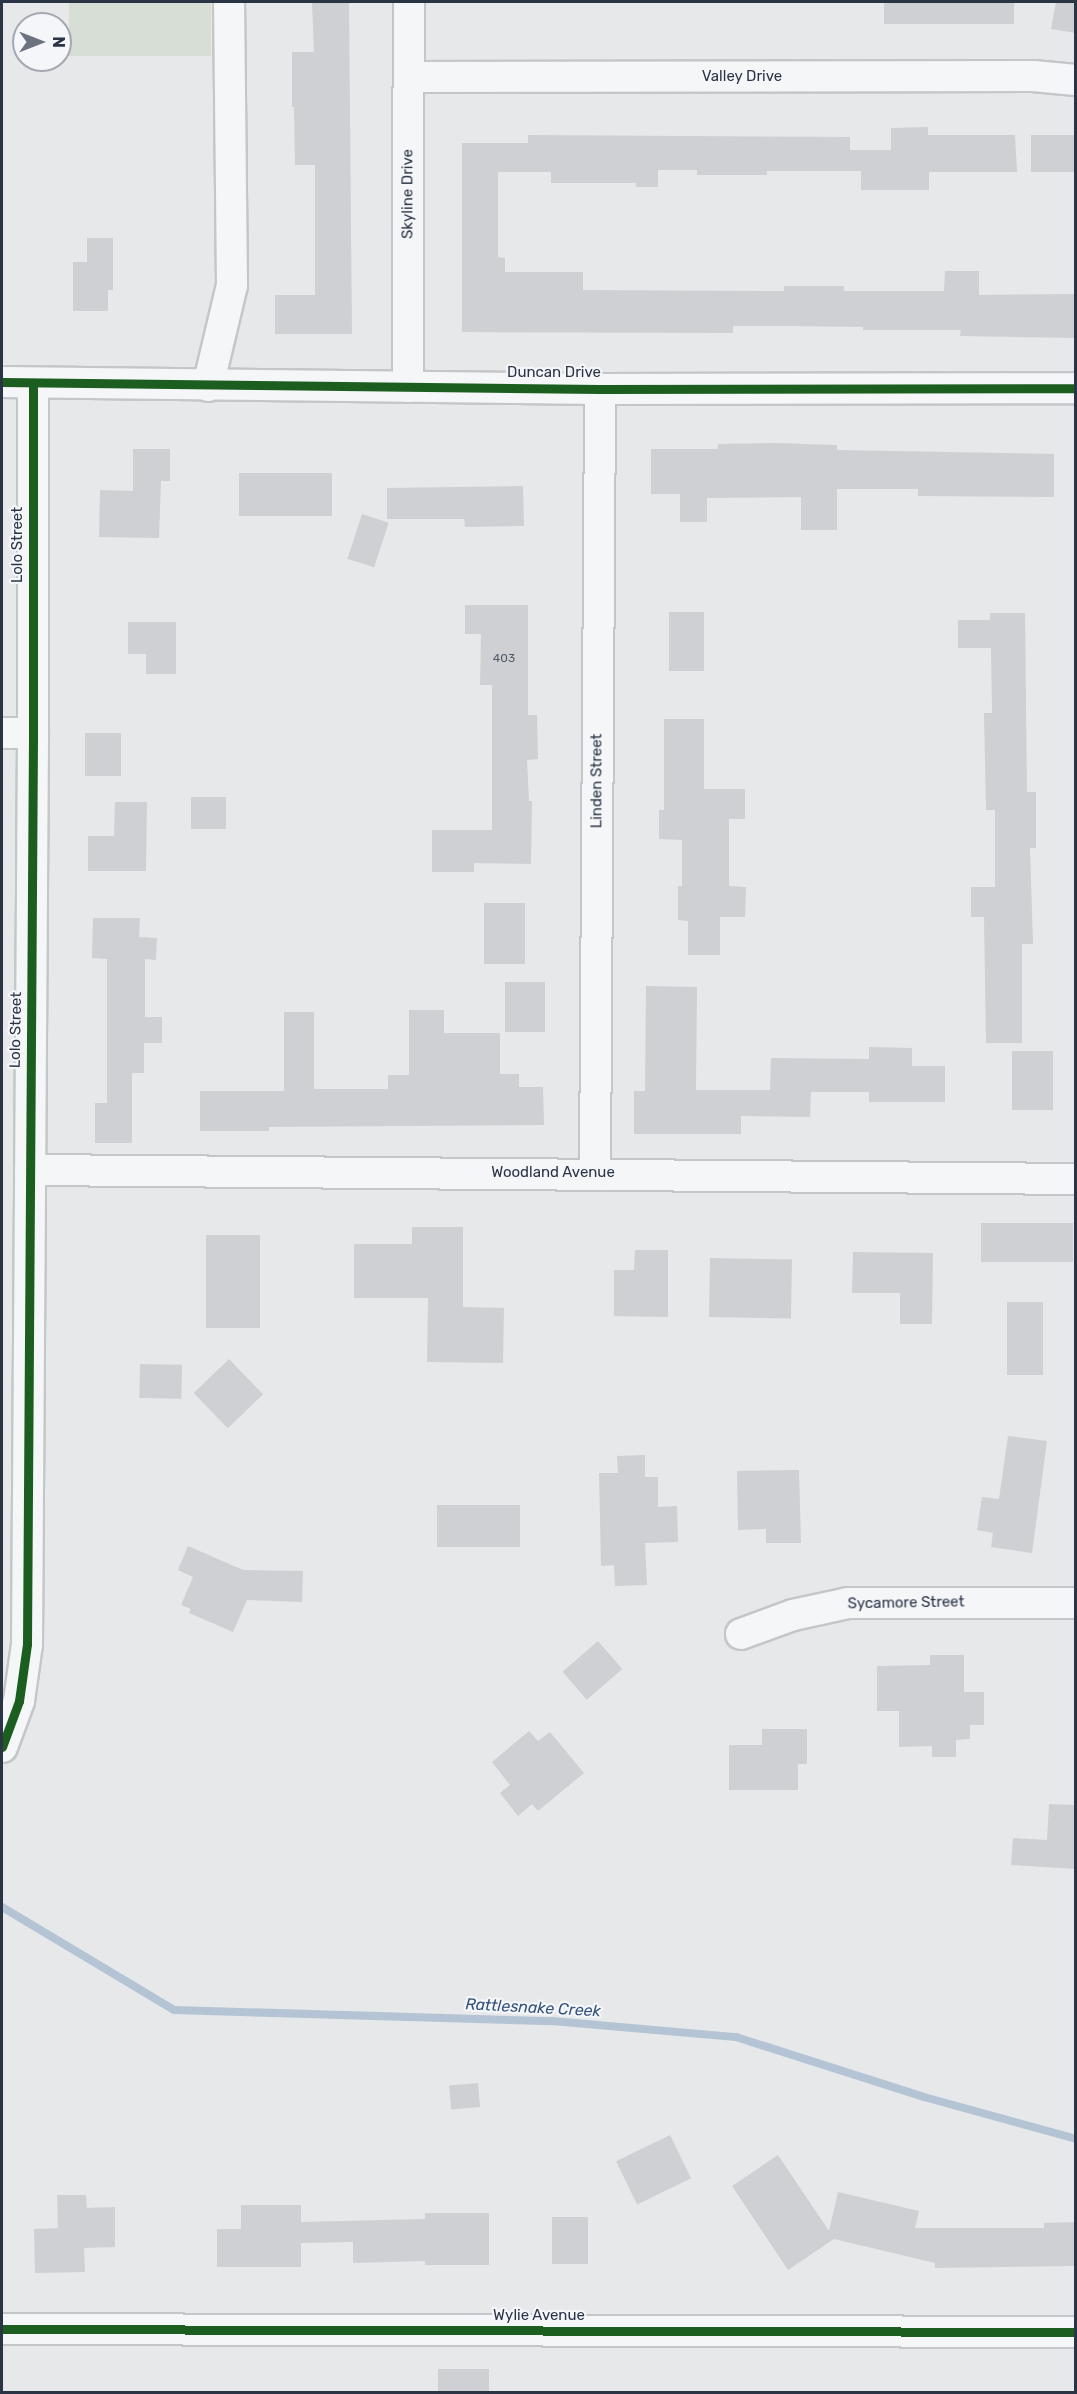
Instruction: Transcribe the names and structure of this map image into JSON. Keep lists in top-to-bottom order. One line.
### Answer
{"streets":{"street":["Valley Drive","Skyline Drive","Duncan Drive","Lolo Street","Linden Street","Woodland Avenue","Sycamore Street","Wylie Avenue"]},"crossings":[["Valley Drive","Skyline Drive"],["Skyline Drive","Duncan Drive"],["Duncan Drive","Lolo Street"],["Duncan Drive","Linden Street"],["Lolo Street","Woodland Avenue"],["Linden Street","Woodland Avenue"]],"water":["Rattlesnake Creek"],"house_numbers":["403"],"north":"right"}
